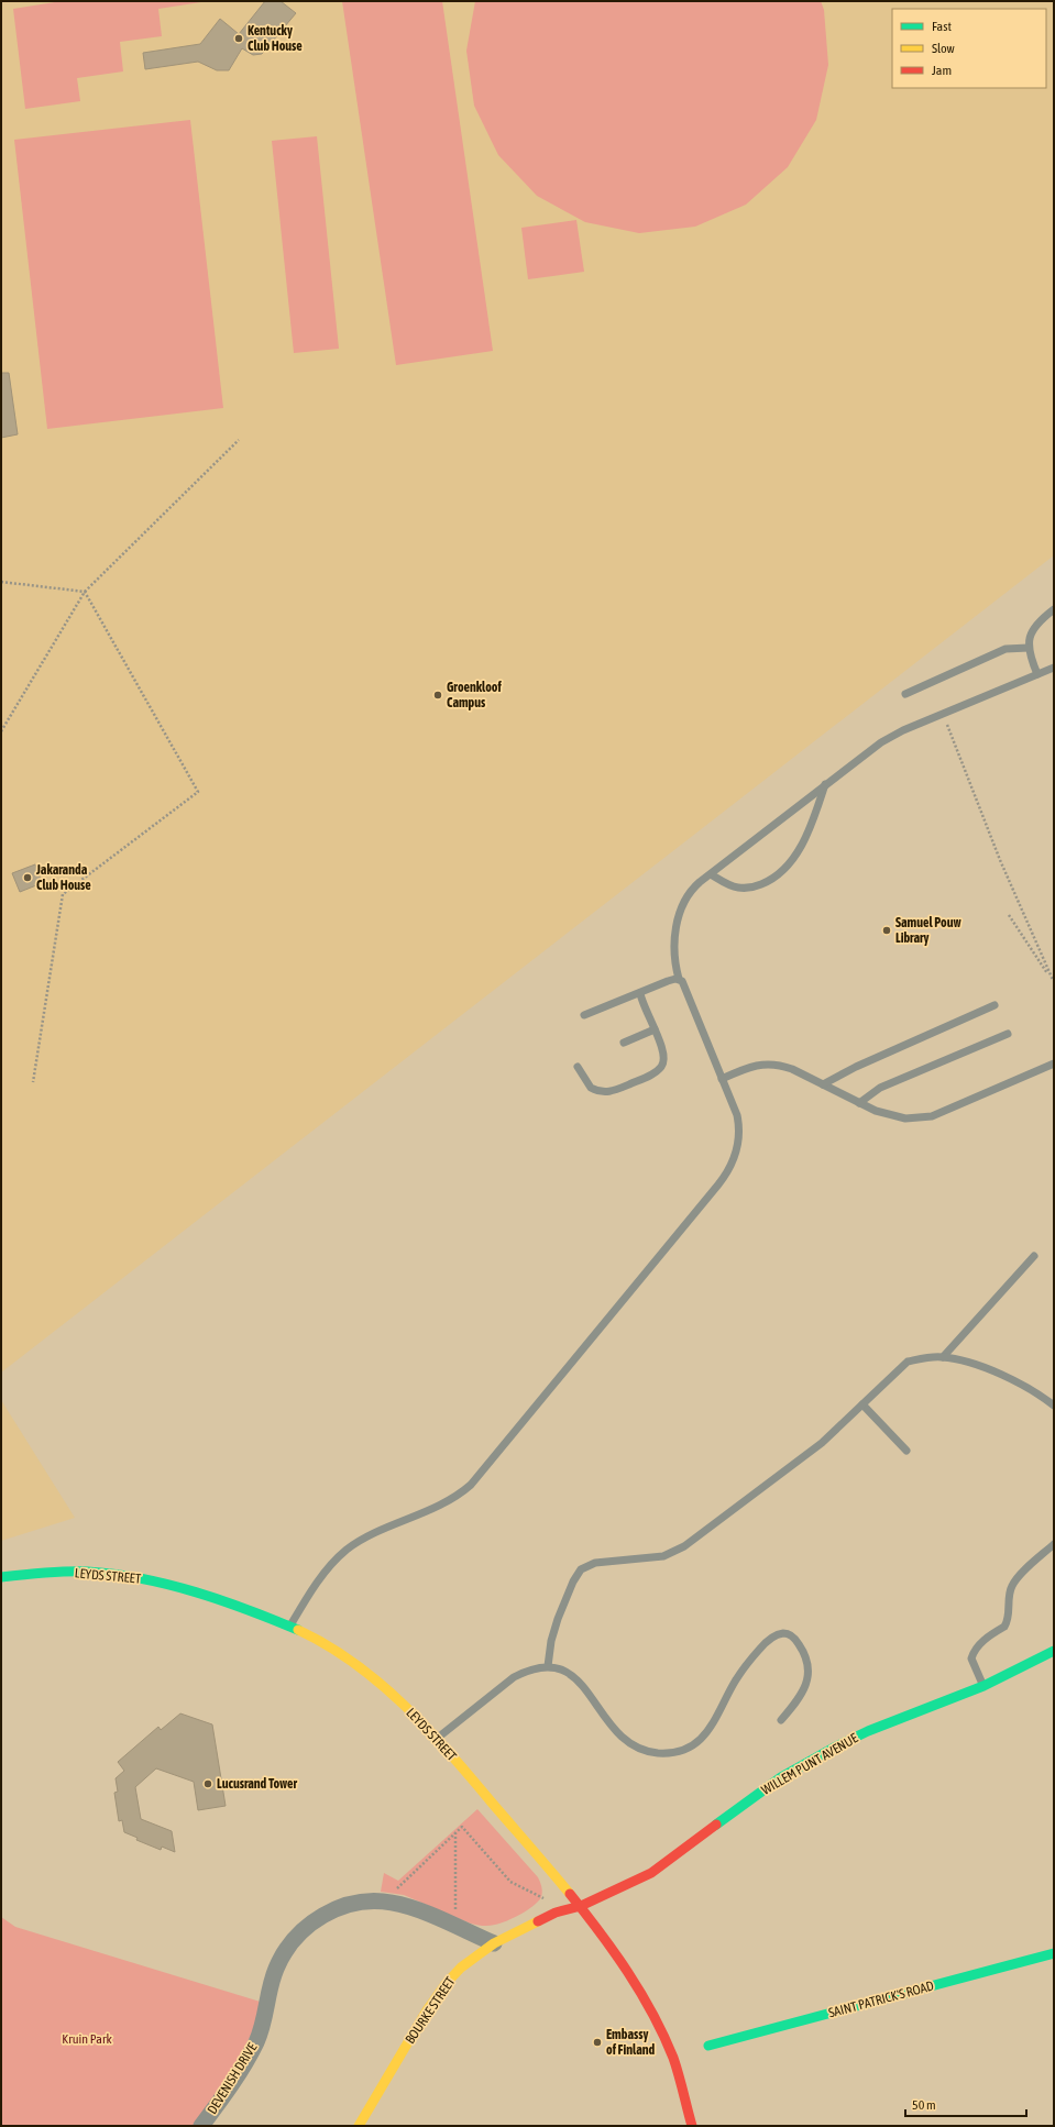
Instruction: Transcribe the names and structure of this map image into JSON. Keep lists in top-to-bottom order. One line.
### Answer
{"streets":{"street":["LEYDS STREET","WILLEM PUNT AVENUE","SAINT PATRICK'S ROAD","BOURKE STREET","DEVENISH DRIVE"]},"crossings":[["LEYDS STREET","WILLEM PUNT AVENUE"],["LEYDS STREET","BOURKE STREET"],["WILLEM PUNT AVENUE","BOURKE STREET"],["BOURKE STREET","DEVENISH DRIVE"]],"parks":["Kruin Park"],"places":["Kentucky Club House","Groenkloof Campus","Jakaranda Club House","Samuel Pouw Library","Lucusrand Tower","Embassy of Finland"],"legend":["Fast","Slow","Jam"],"scale_bar":"50 m"}
